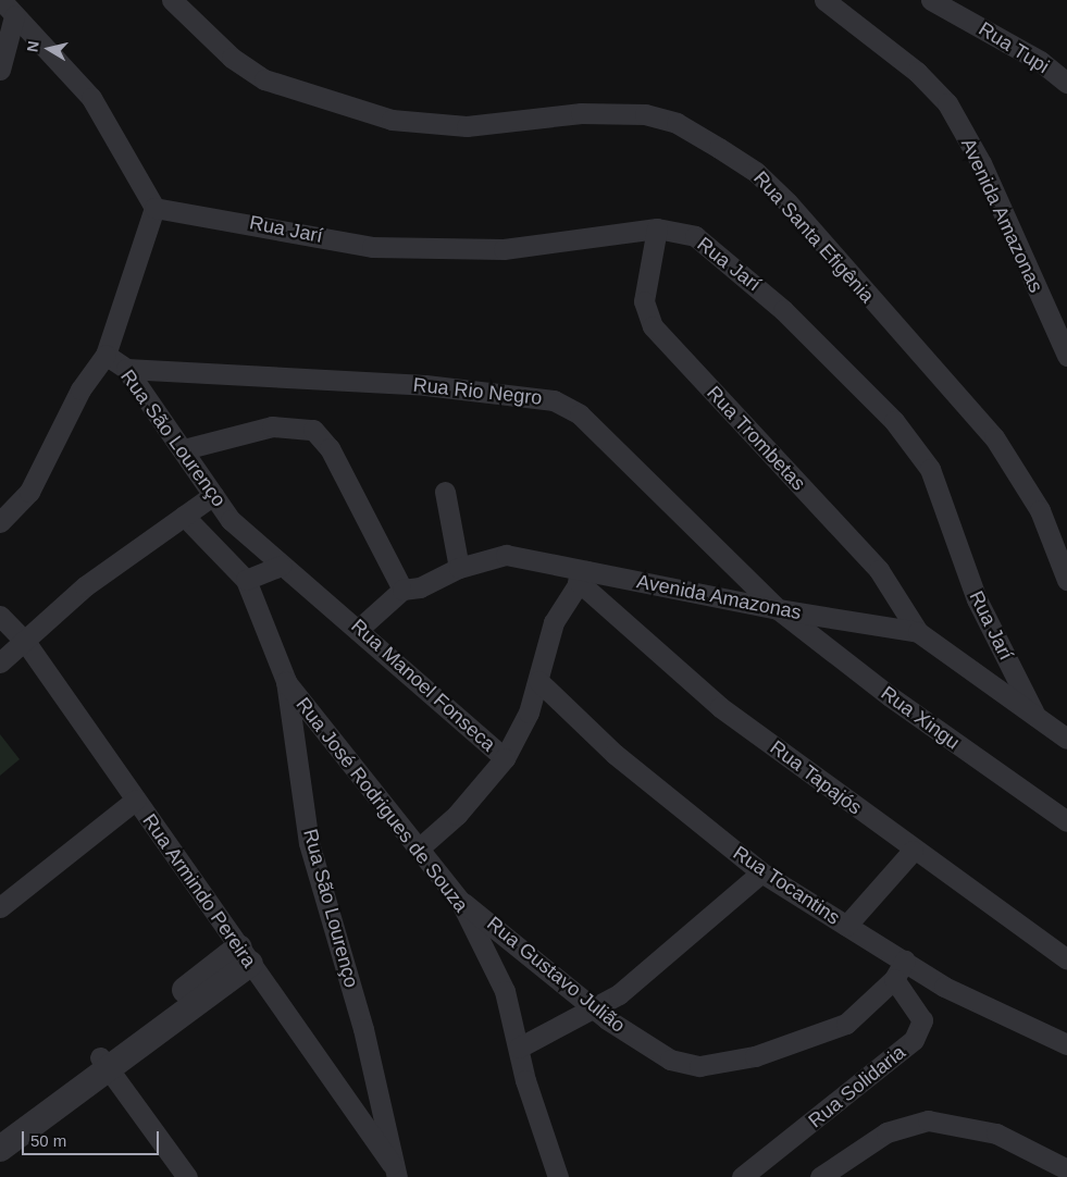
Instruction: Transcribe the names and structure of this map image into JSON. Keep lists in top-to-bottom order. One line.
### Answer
{"streets":{"street":["Rua Tupi","Avenida Amazonas","Rua Jarí","Rua Santa Efigênia","Rua Rio Negro","Rua São Lourenço","Rua Trombetas","Rua Manoel Fonseca","Rua Xingu","Rua Tapajós","Rua José Rodrigues de Souza","Rua Tocantins","Rua Armindo Pereira","Rua Gustavo Julião","Rua Solidaria"]},"crossings":[["Avenida Amazonas","Rua Jarí"],["Avenida Amazonas","Rua Rio Negro"],["Avenida Amazonas","Rua Trombetas"],["Avenida Amazonas","Rua Manoel Fonseca"],["Avenida Amazonas","Rua Xingu"],["Avenida Amazonas","Rua Tapajós"],["Rua Jarí","Rua São Lourenço"],["Rua Jarí","Rua Trombetas"],["Rua Rio Negro","Rua São Lourenço"],["Rua Rio Negro","Rua Xingu"],["Rua São Lourenço","Rua Manoel Fonseca"],["Rua São Lourenço","Rua José Rodrigues de Souza"],["Rua São Lourenço","Rua Armindo Pereira"],["Rua Manoel Fonseca","Rua Tapajós"],["Rua Manoel Fonseca","Rua Tocantins"],["Rua José Rodrigues de Souza","Rua Gustavo Julião"],["Rua Tocantins","Rua Gustavo Julião"],["Rua Gustavo Julião","Rua Solidaria"]],"scale_bar":"50 m","north":"left"}
